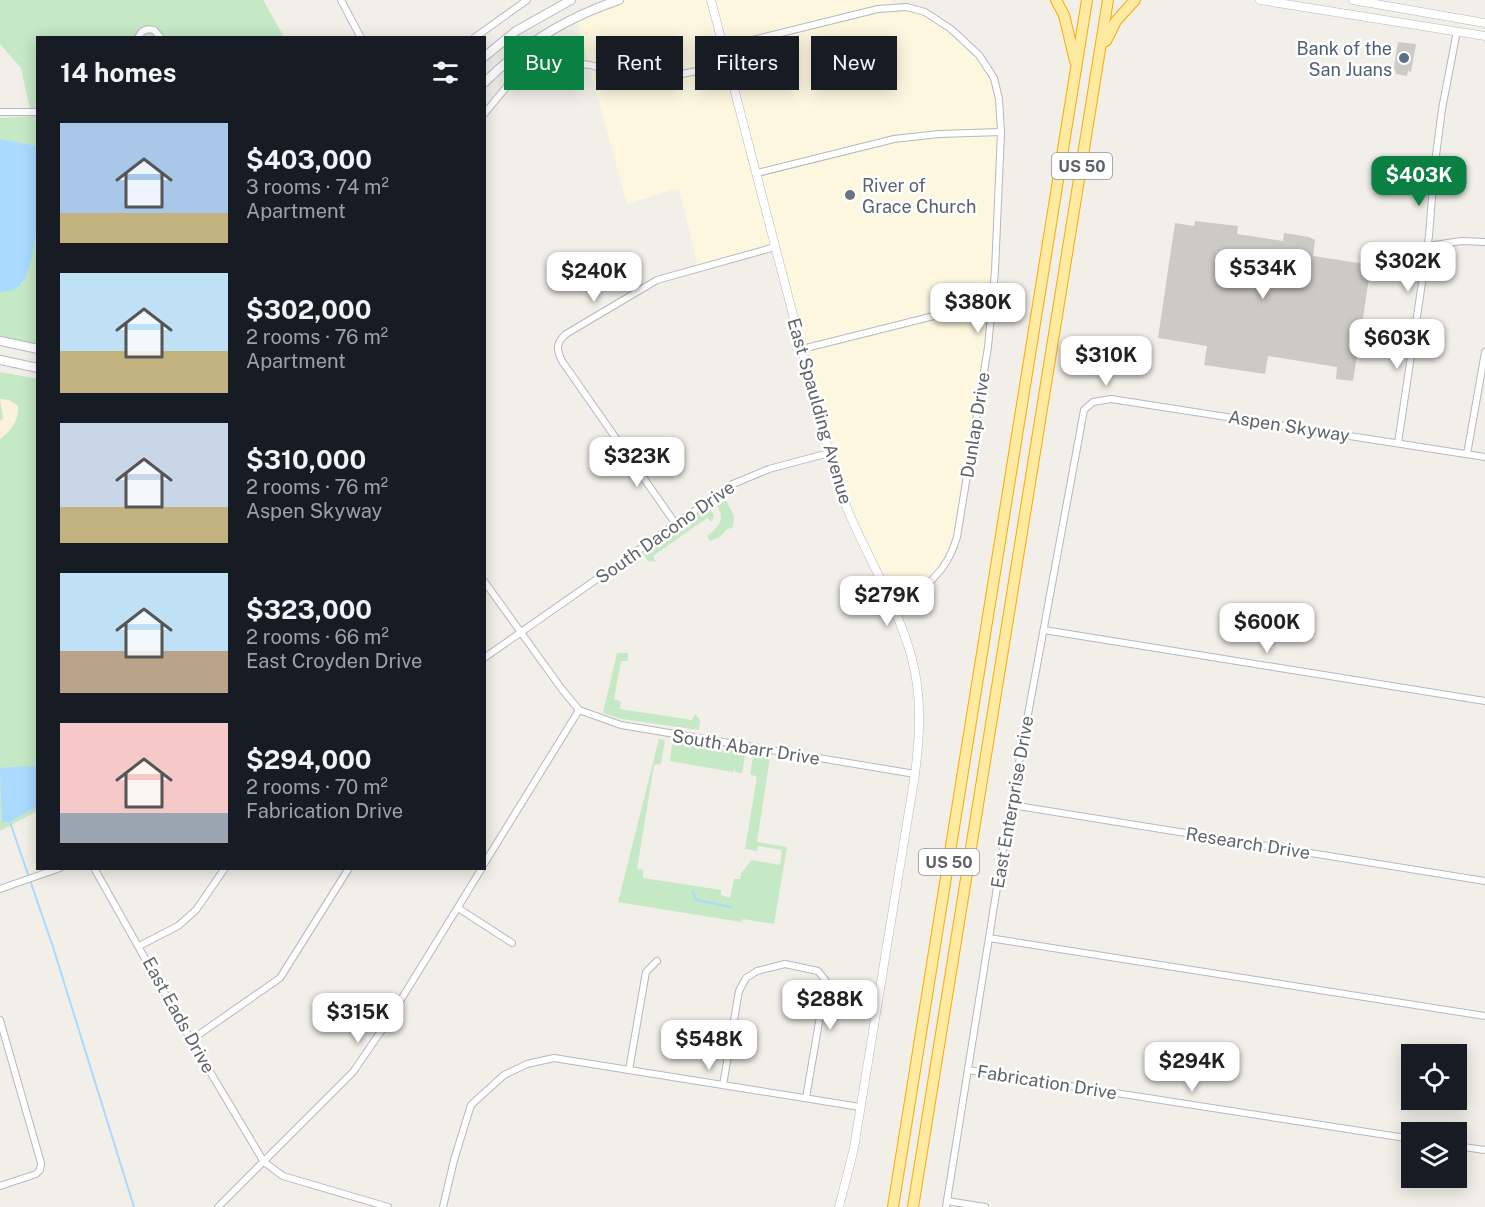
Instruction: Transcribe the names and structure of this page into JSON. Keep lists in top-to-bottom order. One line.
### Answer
{"streets":{"highway":["US 50"],"street":["East Spaulding Avenue","Dunlap Drive","Aspen Skyway","South Dacono Drive","South Abarr Drive","East Enterprise Drive","Research Drive","East Eads Drive","Fabrication Drive"]},"crossings":[["East Spaulding Avenue","Dunlap Drive"],["East Spaulding Avenue","South Dacono Drive"],["East Spaulding Avenue","South Abarr Drive"],["Aspen Skyway","East Enterprise Drive"],["East Enterprise Drive","Research Drive"],["East Enterprise Drive","Fabrication Drive"]],"places":["Bank of the San Juans","River of Grace Church"],"page":{"chip":["Buy","Rent","Filters","New"],"heading":"14 homes","list":[{"name":"$403,000","note":"3 rooms · 74 m² · Apartment"},{"name":"$302,000","note":"2 rooms · 76 m² · Apartment"},{"name":"$310,000","note":"2 rooms · 76 m² · Aspen Skyway"},{"name":"$323,000","note":"2 rooms · 66 m² · East Croyden Drive"},{"name":"$294,000","note":"2 rooms · 70 m² · Fabrication Drive"}],"price":["$403K","$302K","$534K","$240K","$380K","$603K","$310K","$323K","$279K","$600K","$288K","$315K","$548K","$294K"]}}
